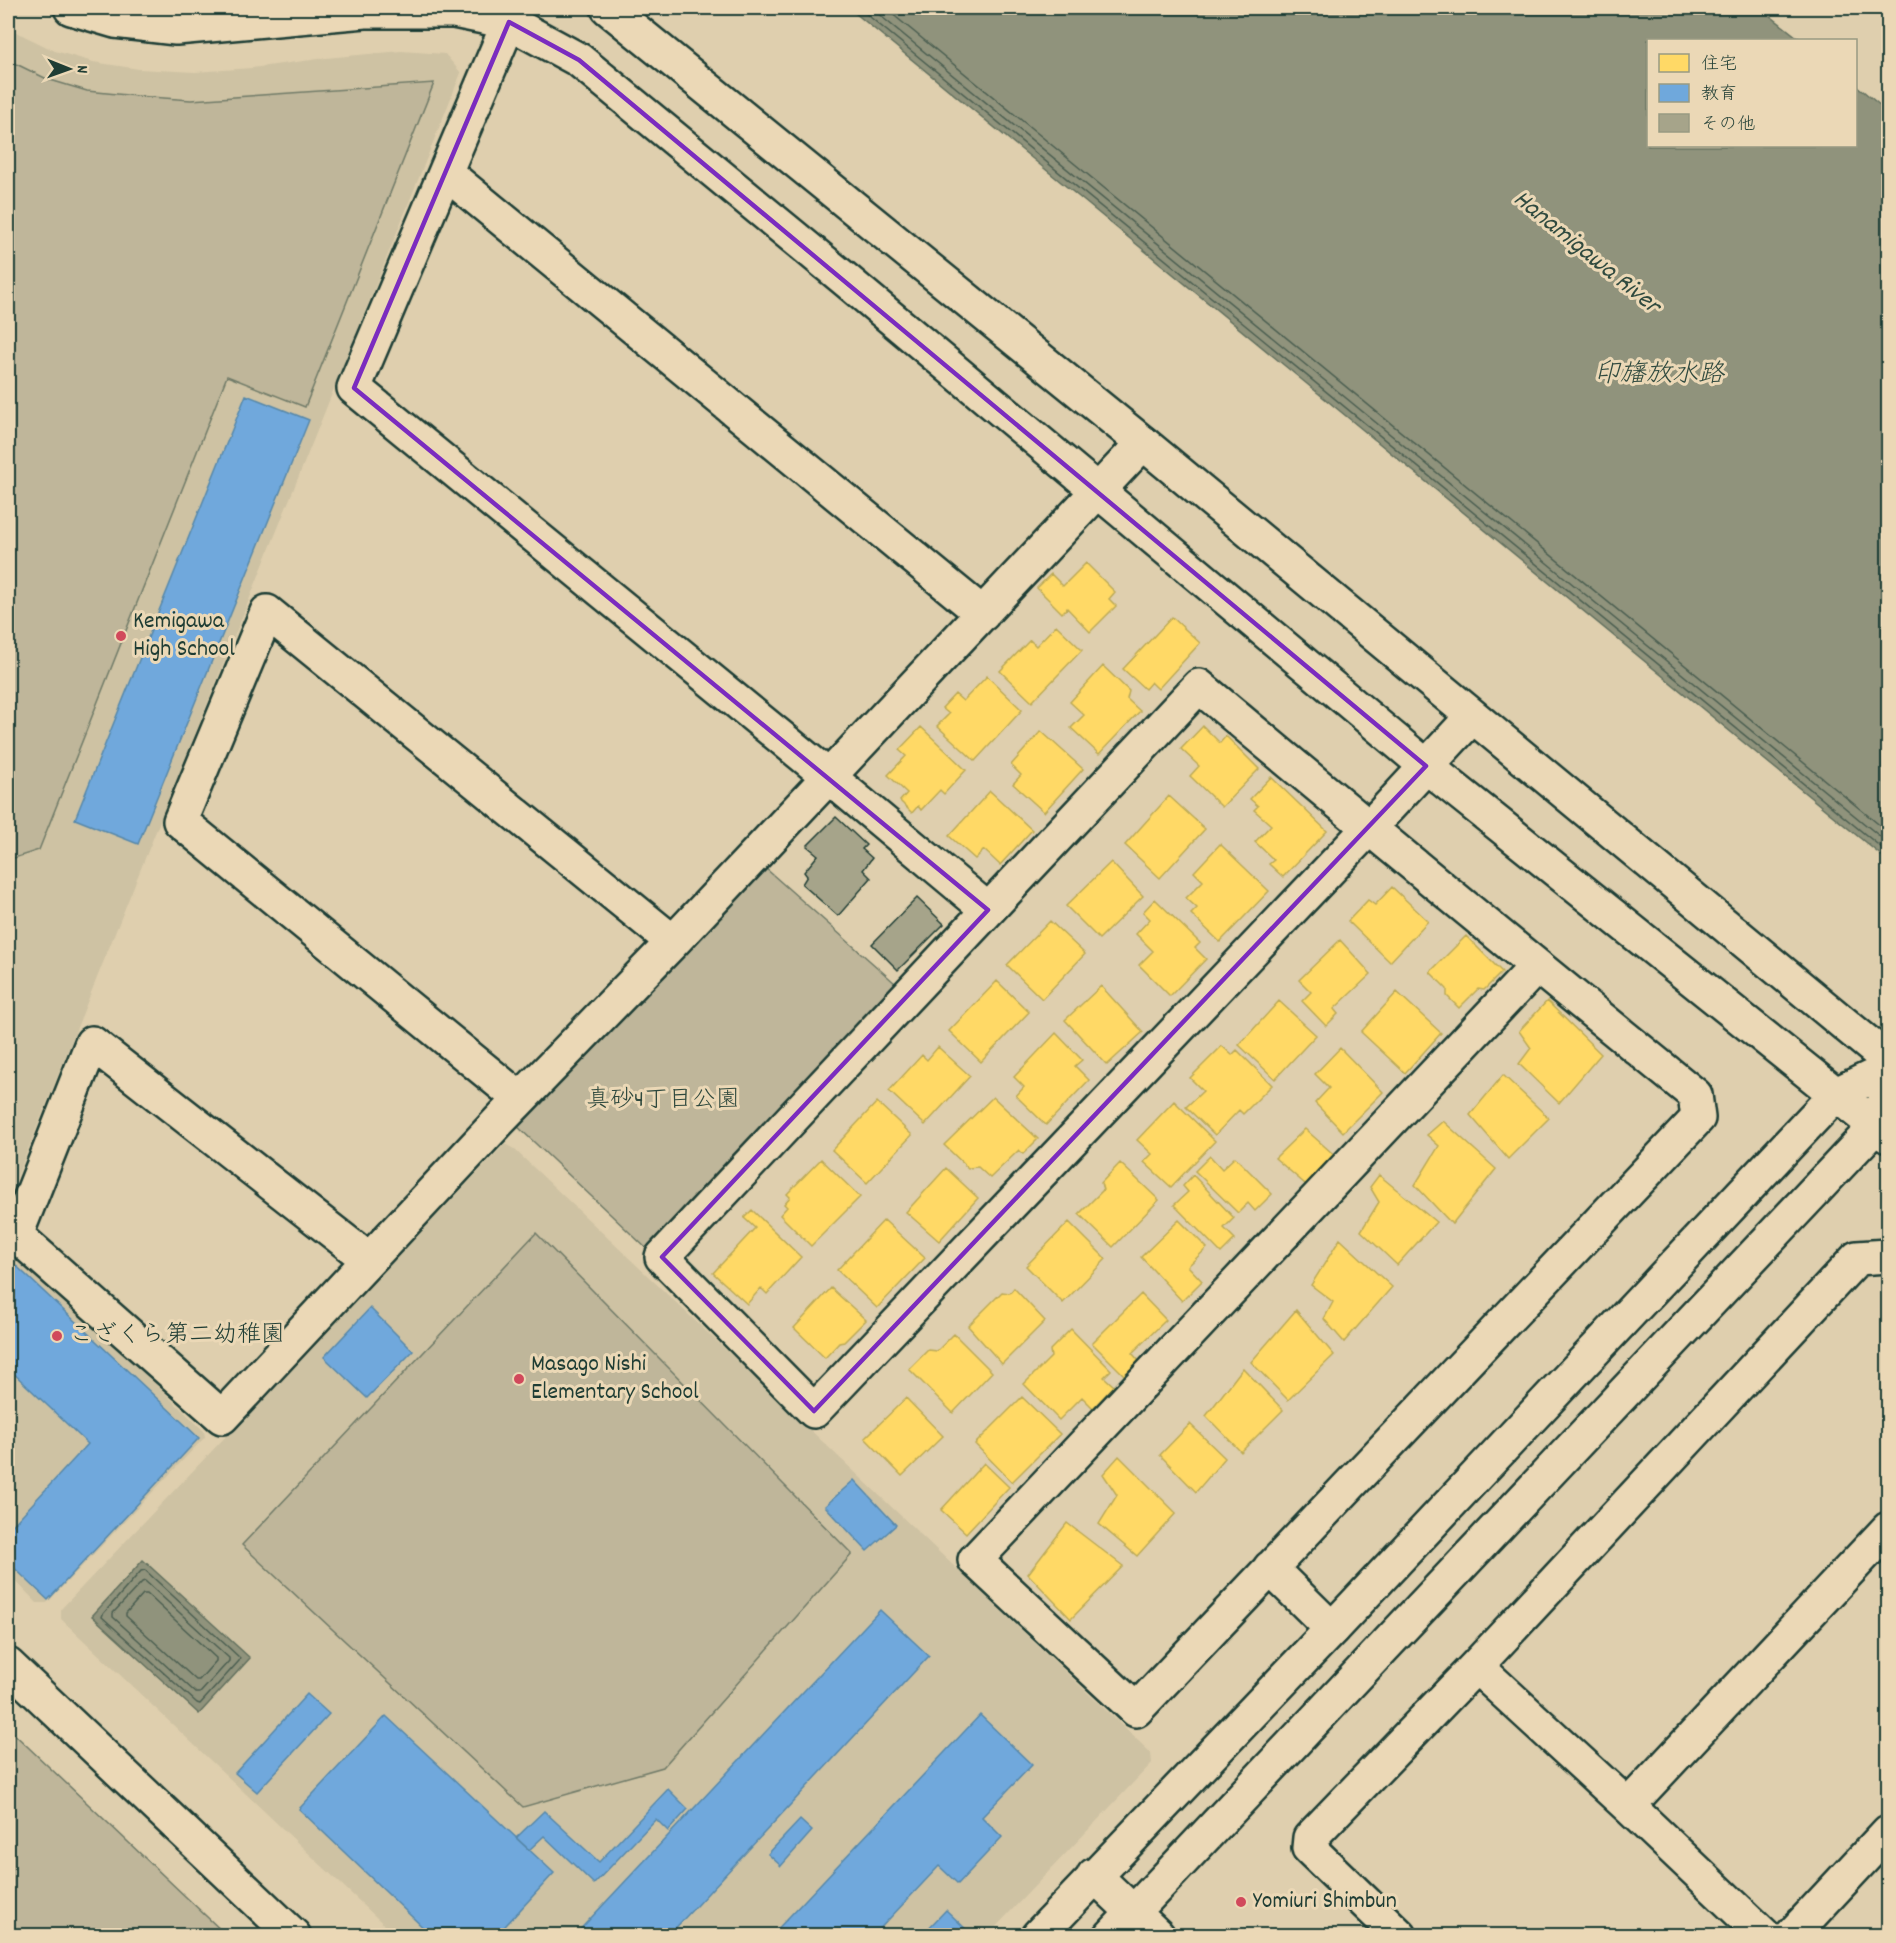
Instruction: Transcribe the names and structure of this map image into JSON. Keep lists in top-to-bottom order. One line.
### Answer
{"water":["Hanamigawa River","印旛放水路"],"parks":["真砂4丁目公園"],"places":["Kemigawa High School","こざくら第二幼稚園","Masago Nishi Elementary School","Yomiuri Shimbun"],"legend":["住宅","教育","その他"],"north":"right"}
